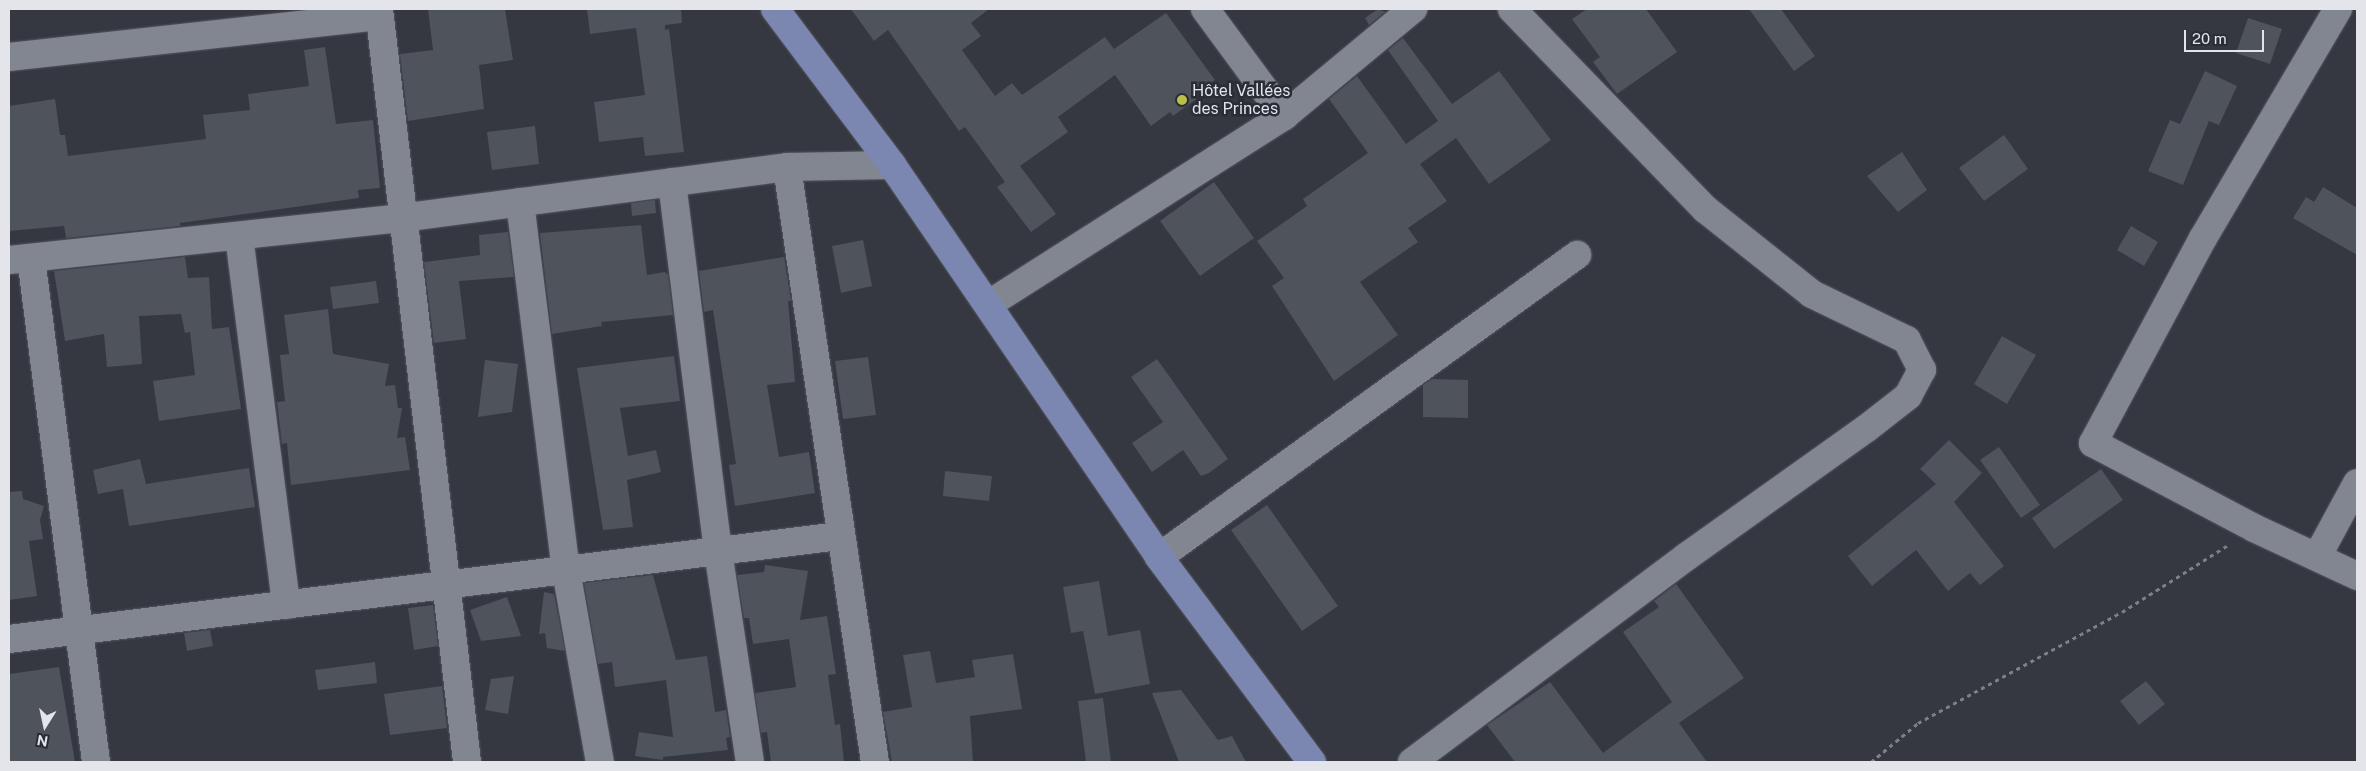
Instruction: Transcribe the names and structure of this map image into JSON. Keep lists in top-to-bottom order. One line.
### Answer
{"places":["Hôtel Vallées des Princes"],"scale_bar":"20 m","north":"bottom"}
